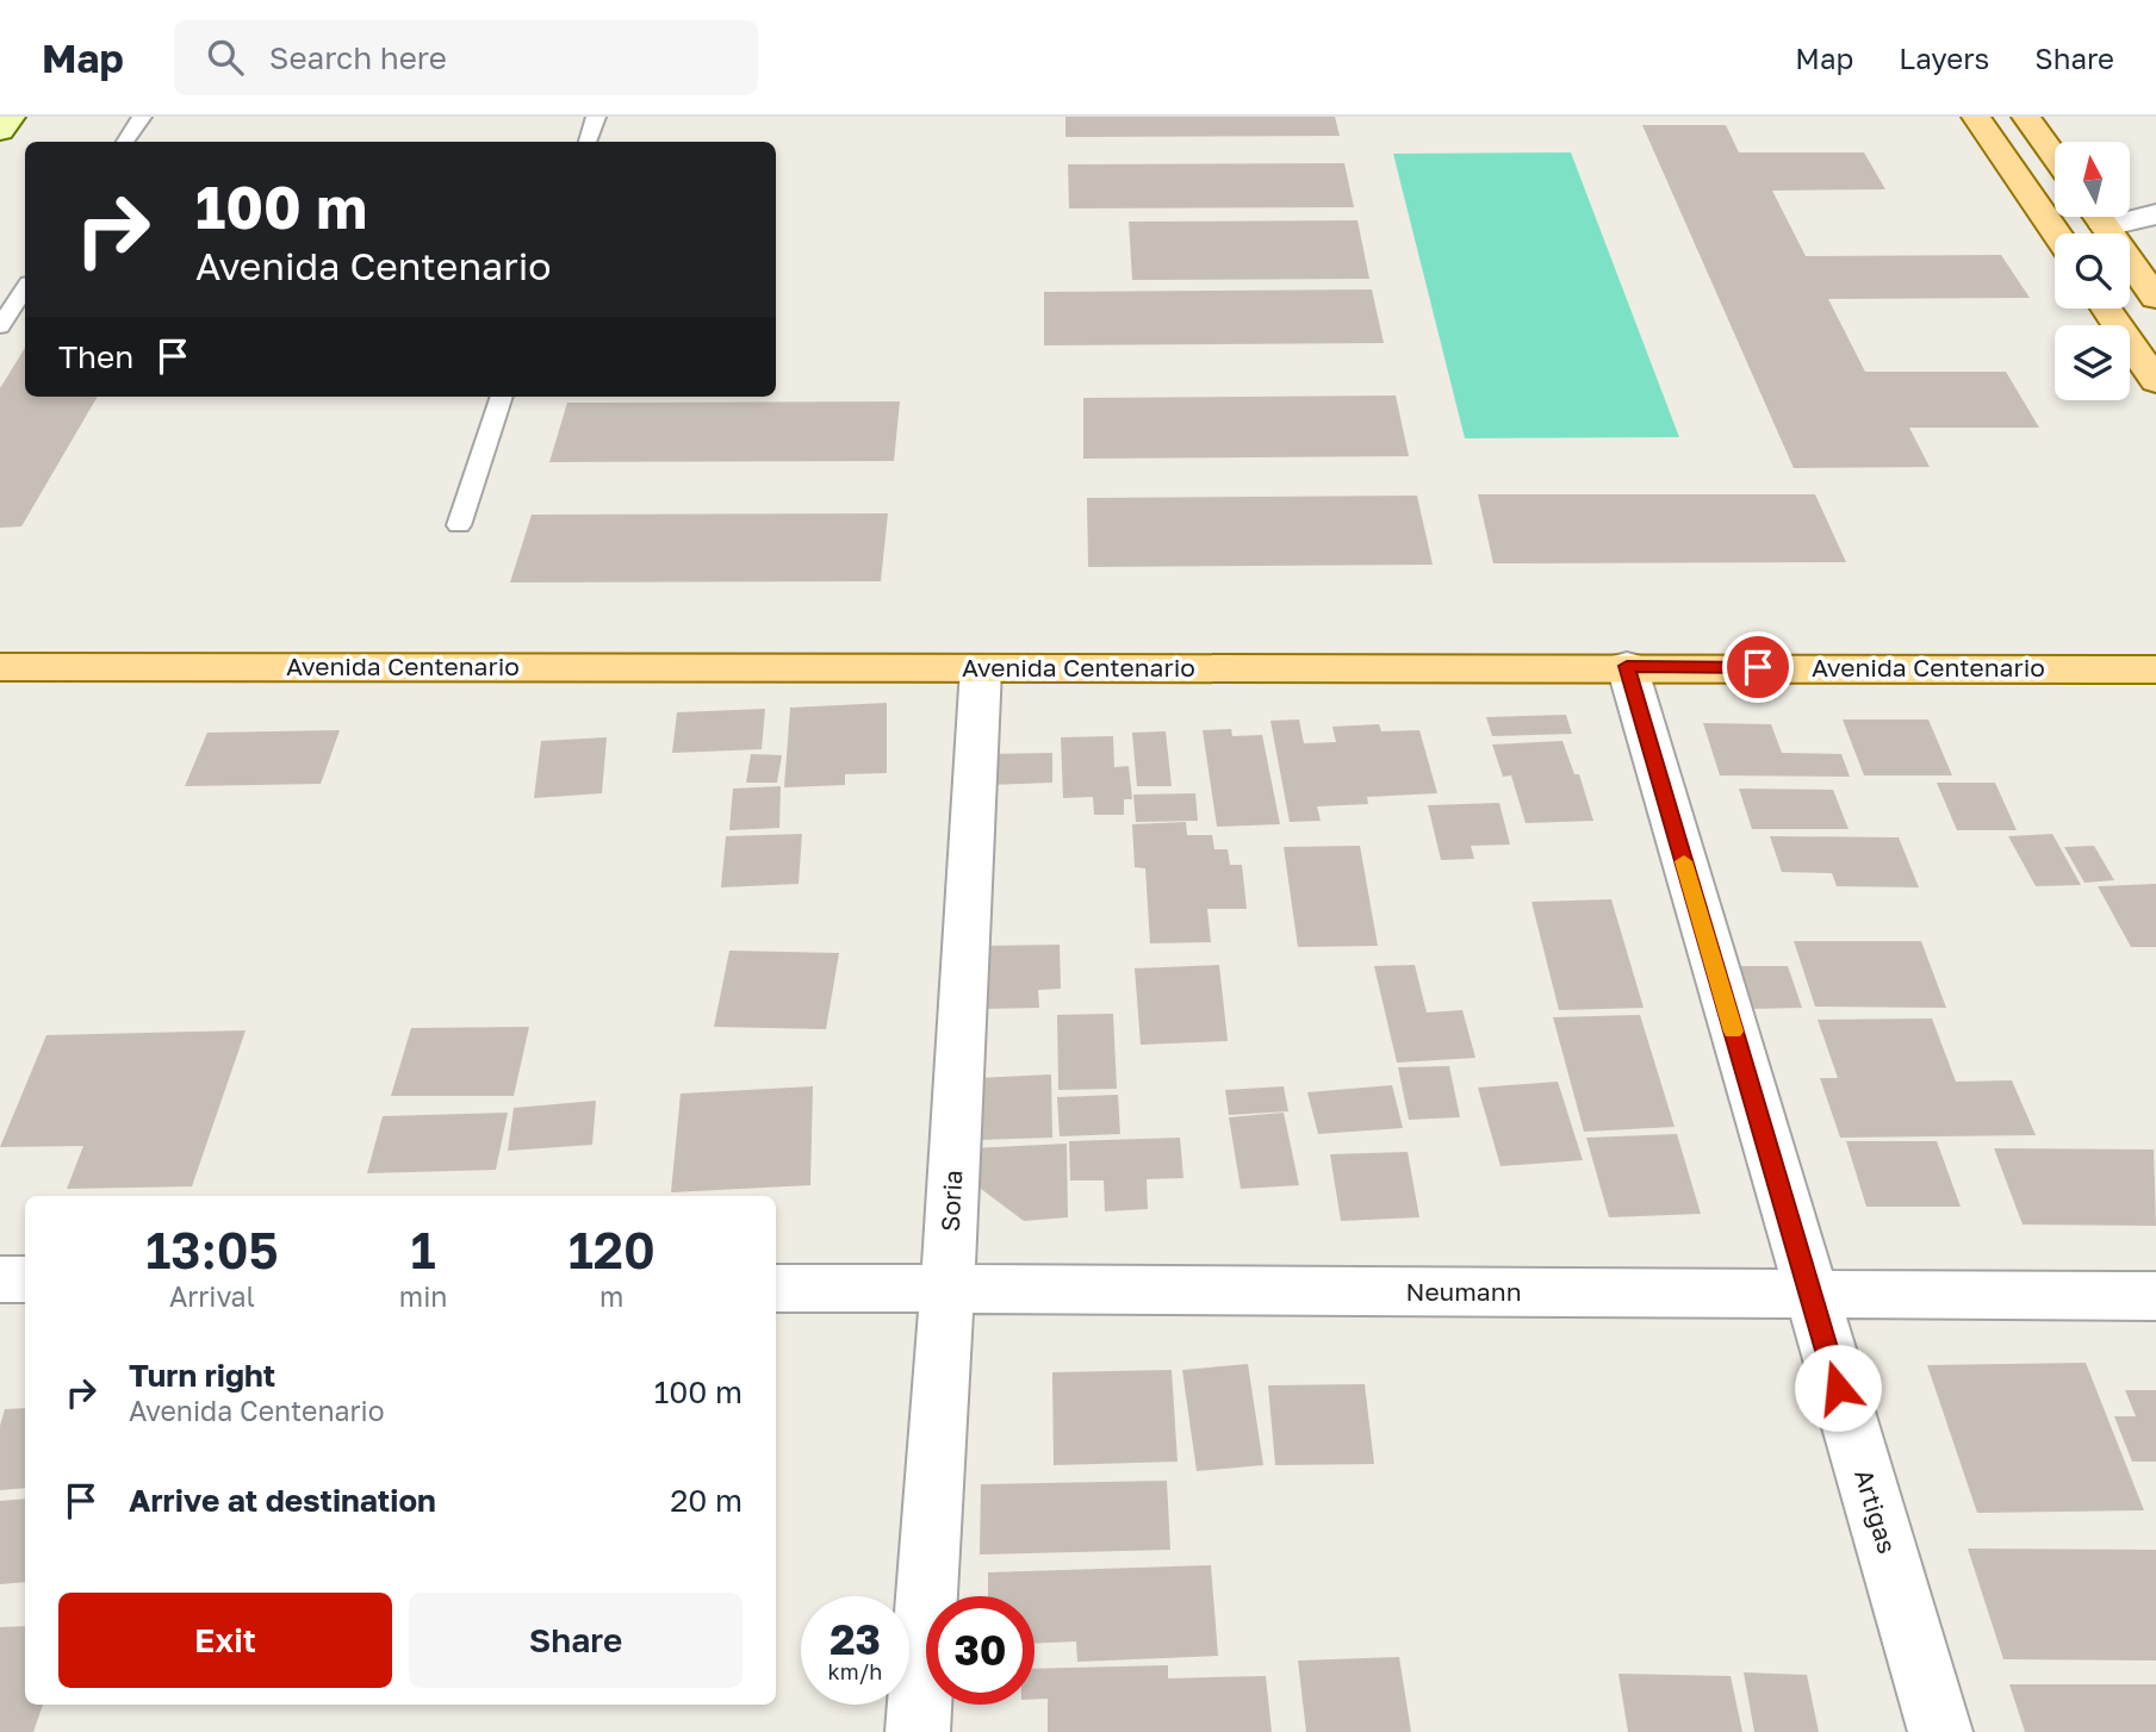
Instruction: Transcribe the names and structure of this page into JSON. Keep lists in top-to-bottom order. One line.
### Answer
{"streets":{"main road":["Avenida Centenario"],"street":["Soria","Neumann","Artigas"]},"crossings":[["Avenida Centenario","Soria"],["Avenida Centenario","Artigas"],["Soria","Neumann"],["Neumann","Artigas"]],"north":"top","page":{"header":"Map","search":"Search here","nav":["Map","Layers","Share"],"turn":["100 m","Avenida Centenario"],"then":"Then","eta":["13:05","Arrival","1","min","120","m"],"list":[{"name":"Turn right","note":"Avenida Centenario","value":"100 m"},{"name":"Arrive at destination","value":"20 m"}],"buttons":["Exit","Share"],"speed":"23 km/h","limit":"30"}}
